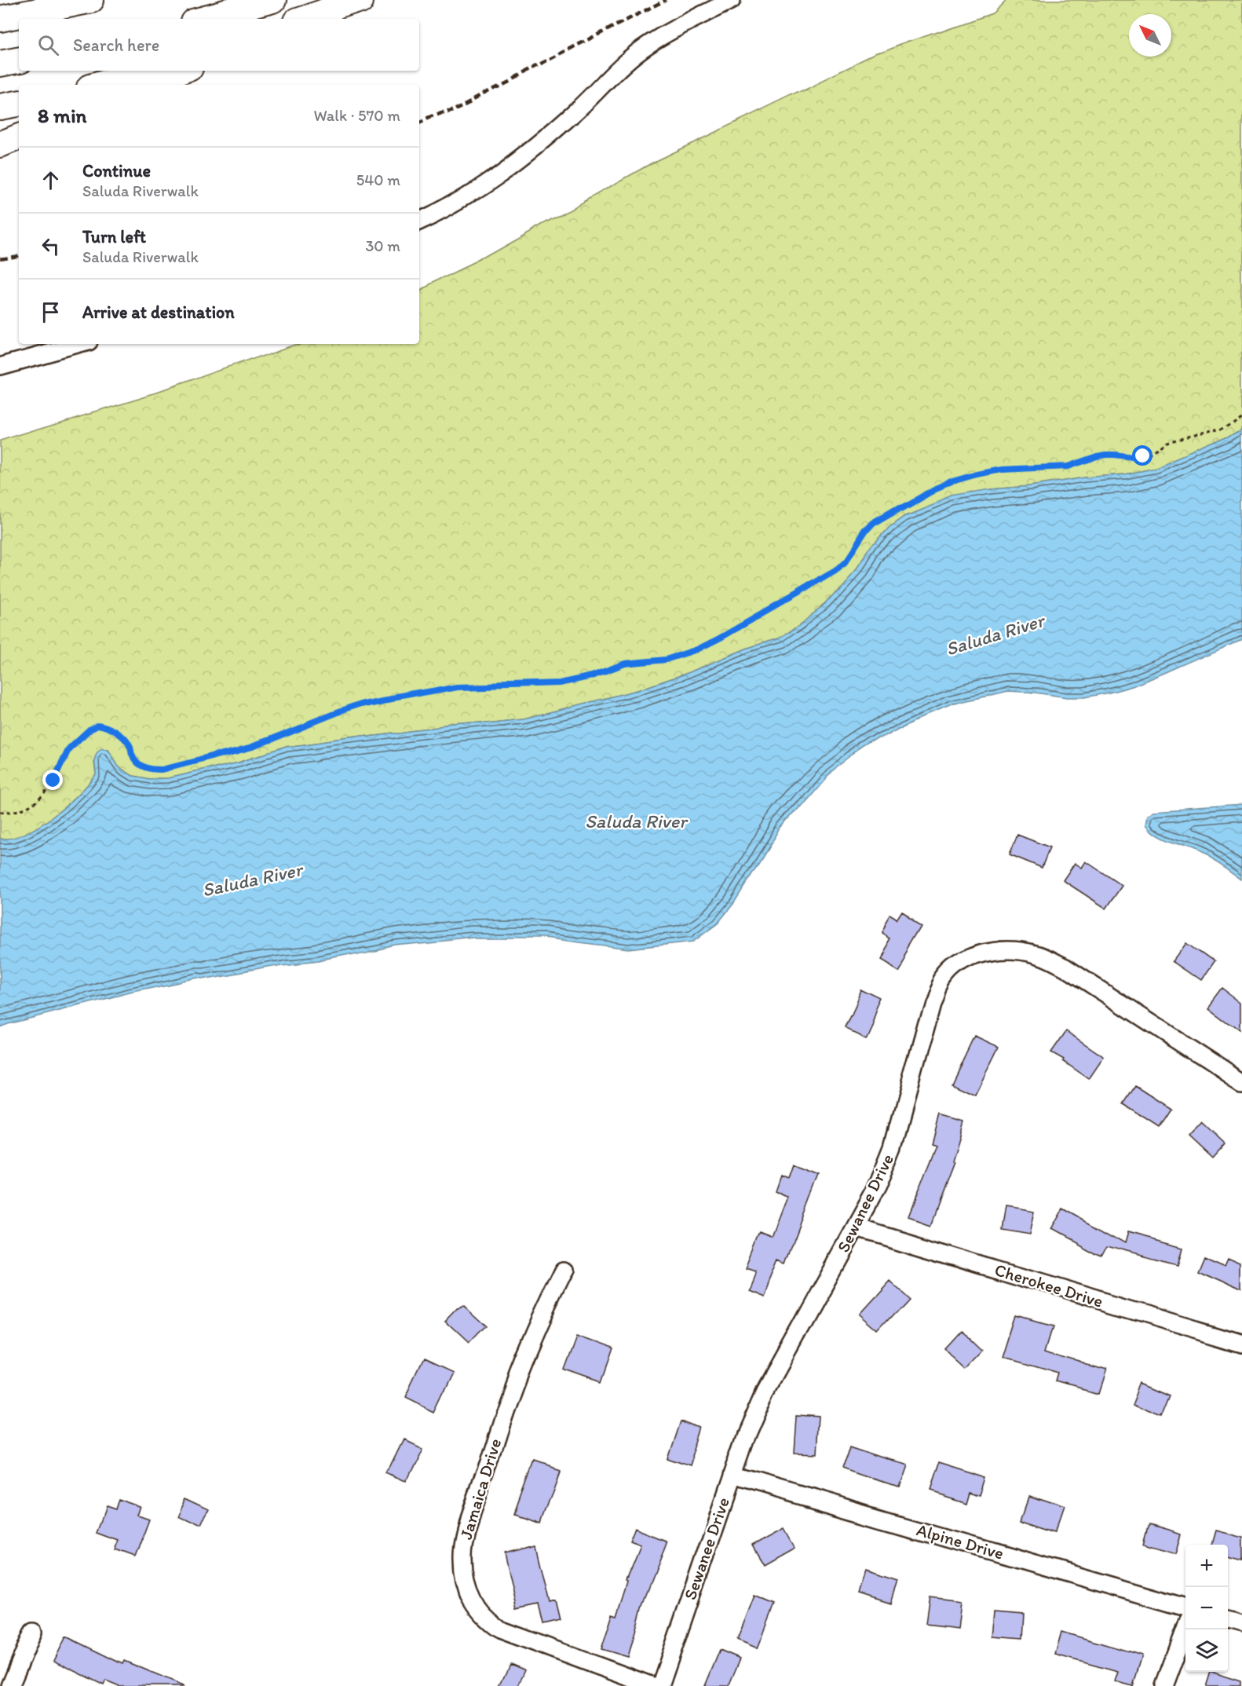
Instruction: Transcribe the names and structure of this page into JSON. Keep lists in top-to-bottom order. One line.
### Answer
{"streets":{"street":["Sewanee Drive","Cherokee Drive","Jamaica Drive","Alpine Drive"]},"crossings":[["Sewanee Drive","Cherokee Drive"],["Sewanee Drive","Alpine Drive"]],"water":["Saluda River"],"north":"top left","page":{"search":"Search here","heading":["8 min","Walk · 570 m"],"list":[["Continue","Saluda Riverwalk","540 m"],["Turn left","Saluda Riverwalk","30 m"],"Arrive at destination"],"map_buttons":["+","−"]}}
